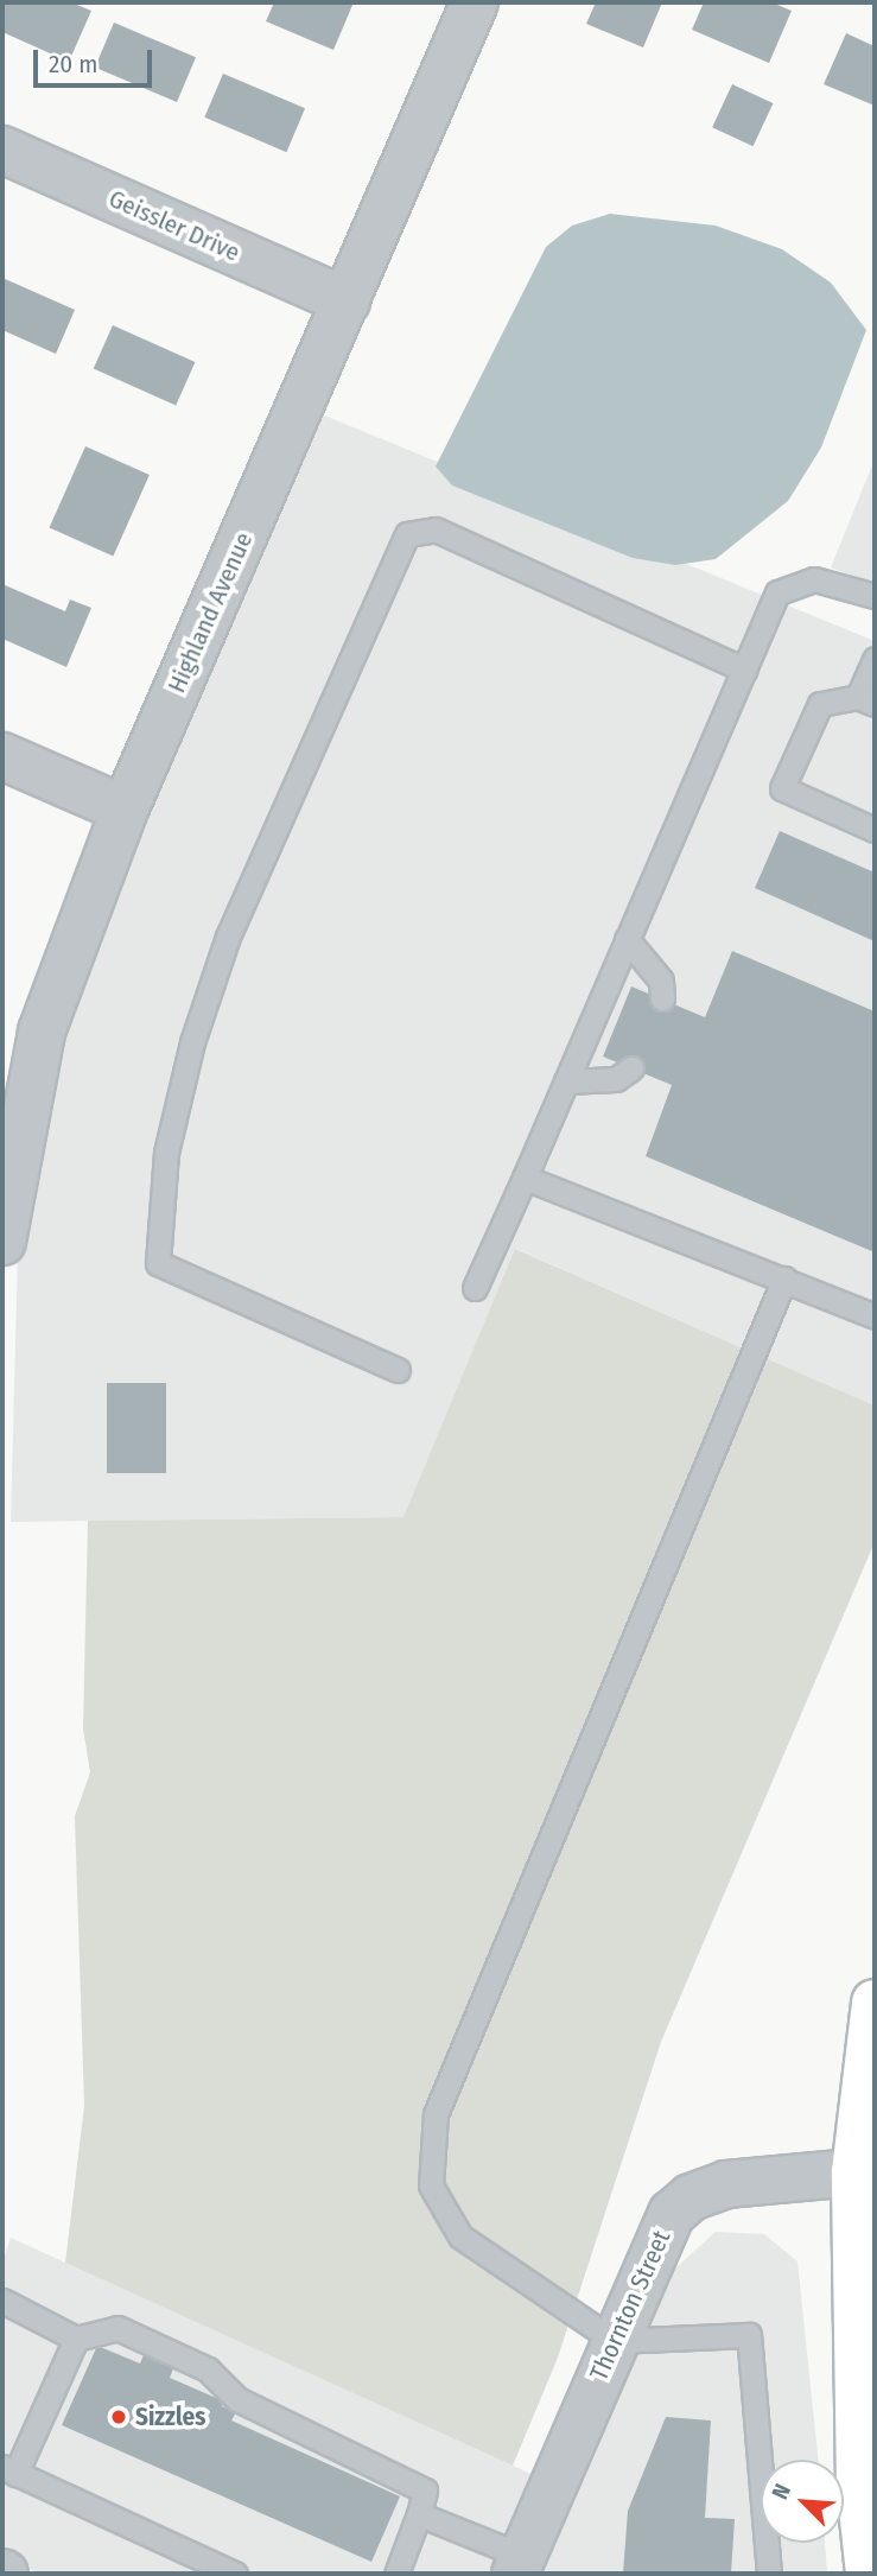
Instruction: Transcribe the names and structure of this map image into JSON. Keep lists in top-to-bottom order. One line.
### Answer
{"streets":{"street":["Geissler Drive","Highland Avenue","Thornton Street"]},"crossings":[["Geissler Drive","Highland Avenue"]],"places":["Sizzles"],"scale_bar":"20 m","north":"top left"}
